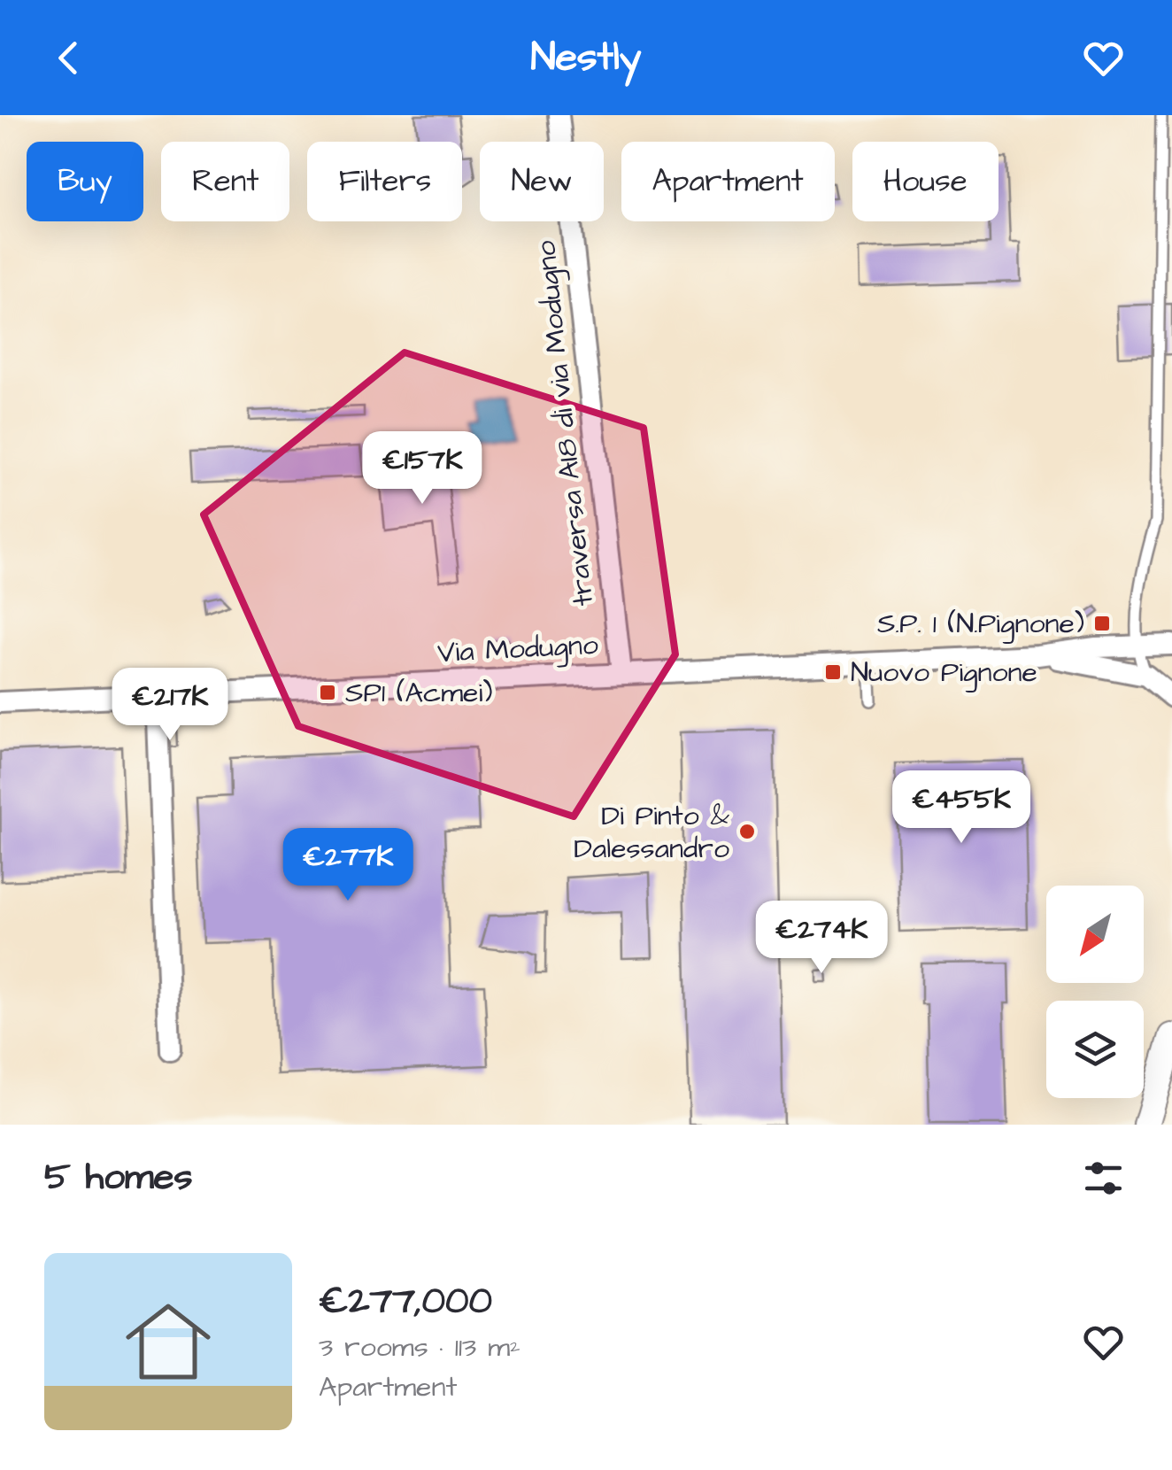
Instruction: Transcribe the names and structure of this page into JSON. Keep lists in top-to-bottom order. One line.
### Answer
{"streets":{"street":["traversa AI8 di via Modugno","Via Modugno"]},"crossings":[["traversa AI8 di via Modugno","Via Modugno"]],"places":{"transit":["S.P. 1 (N.Pignone)","Nuovo Pignone","SP1 (Acmei)"],"other":["Di Pinto & Dalessandro"]},"north":"bottom left","page":{"header":"Nestly","chip":["Buy","Rent","Filters","New","Apartment","House"],"price":["€157K","€217K","€455K","€277K","€274K"],"heading":"5 homes","list":[{"name":"€277,000","note":"3 rooms · 113 m² · Apartment"}]}}
